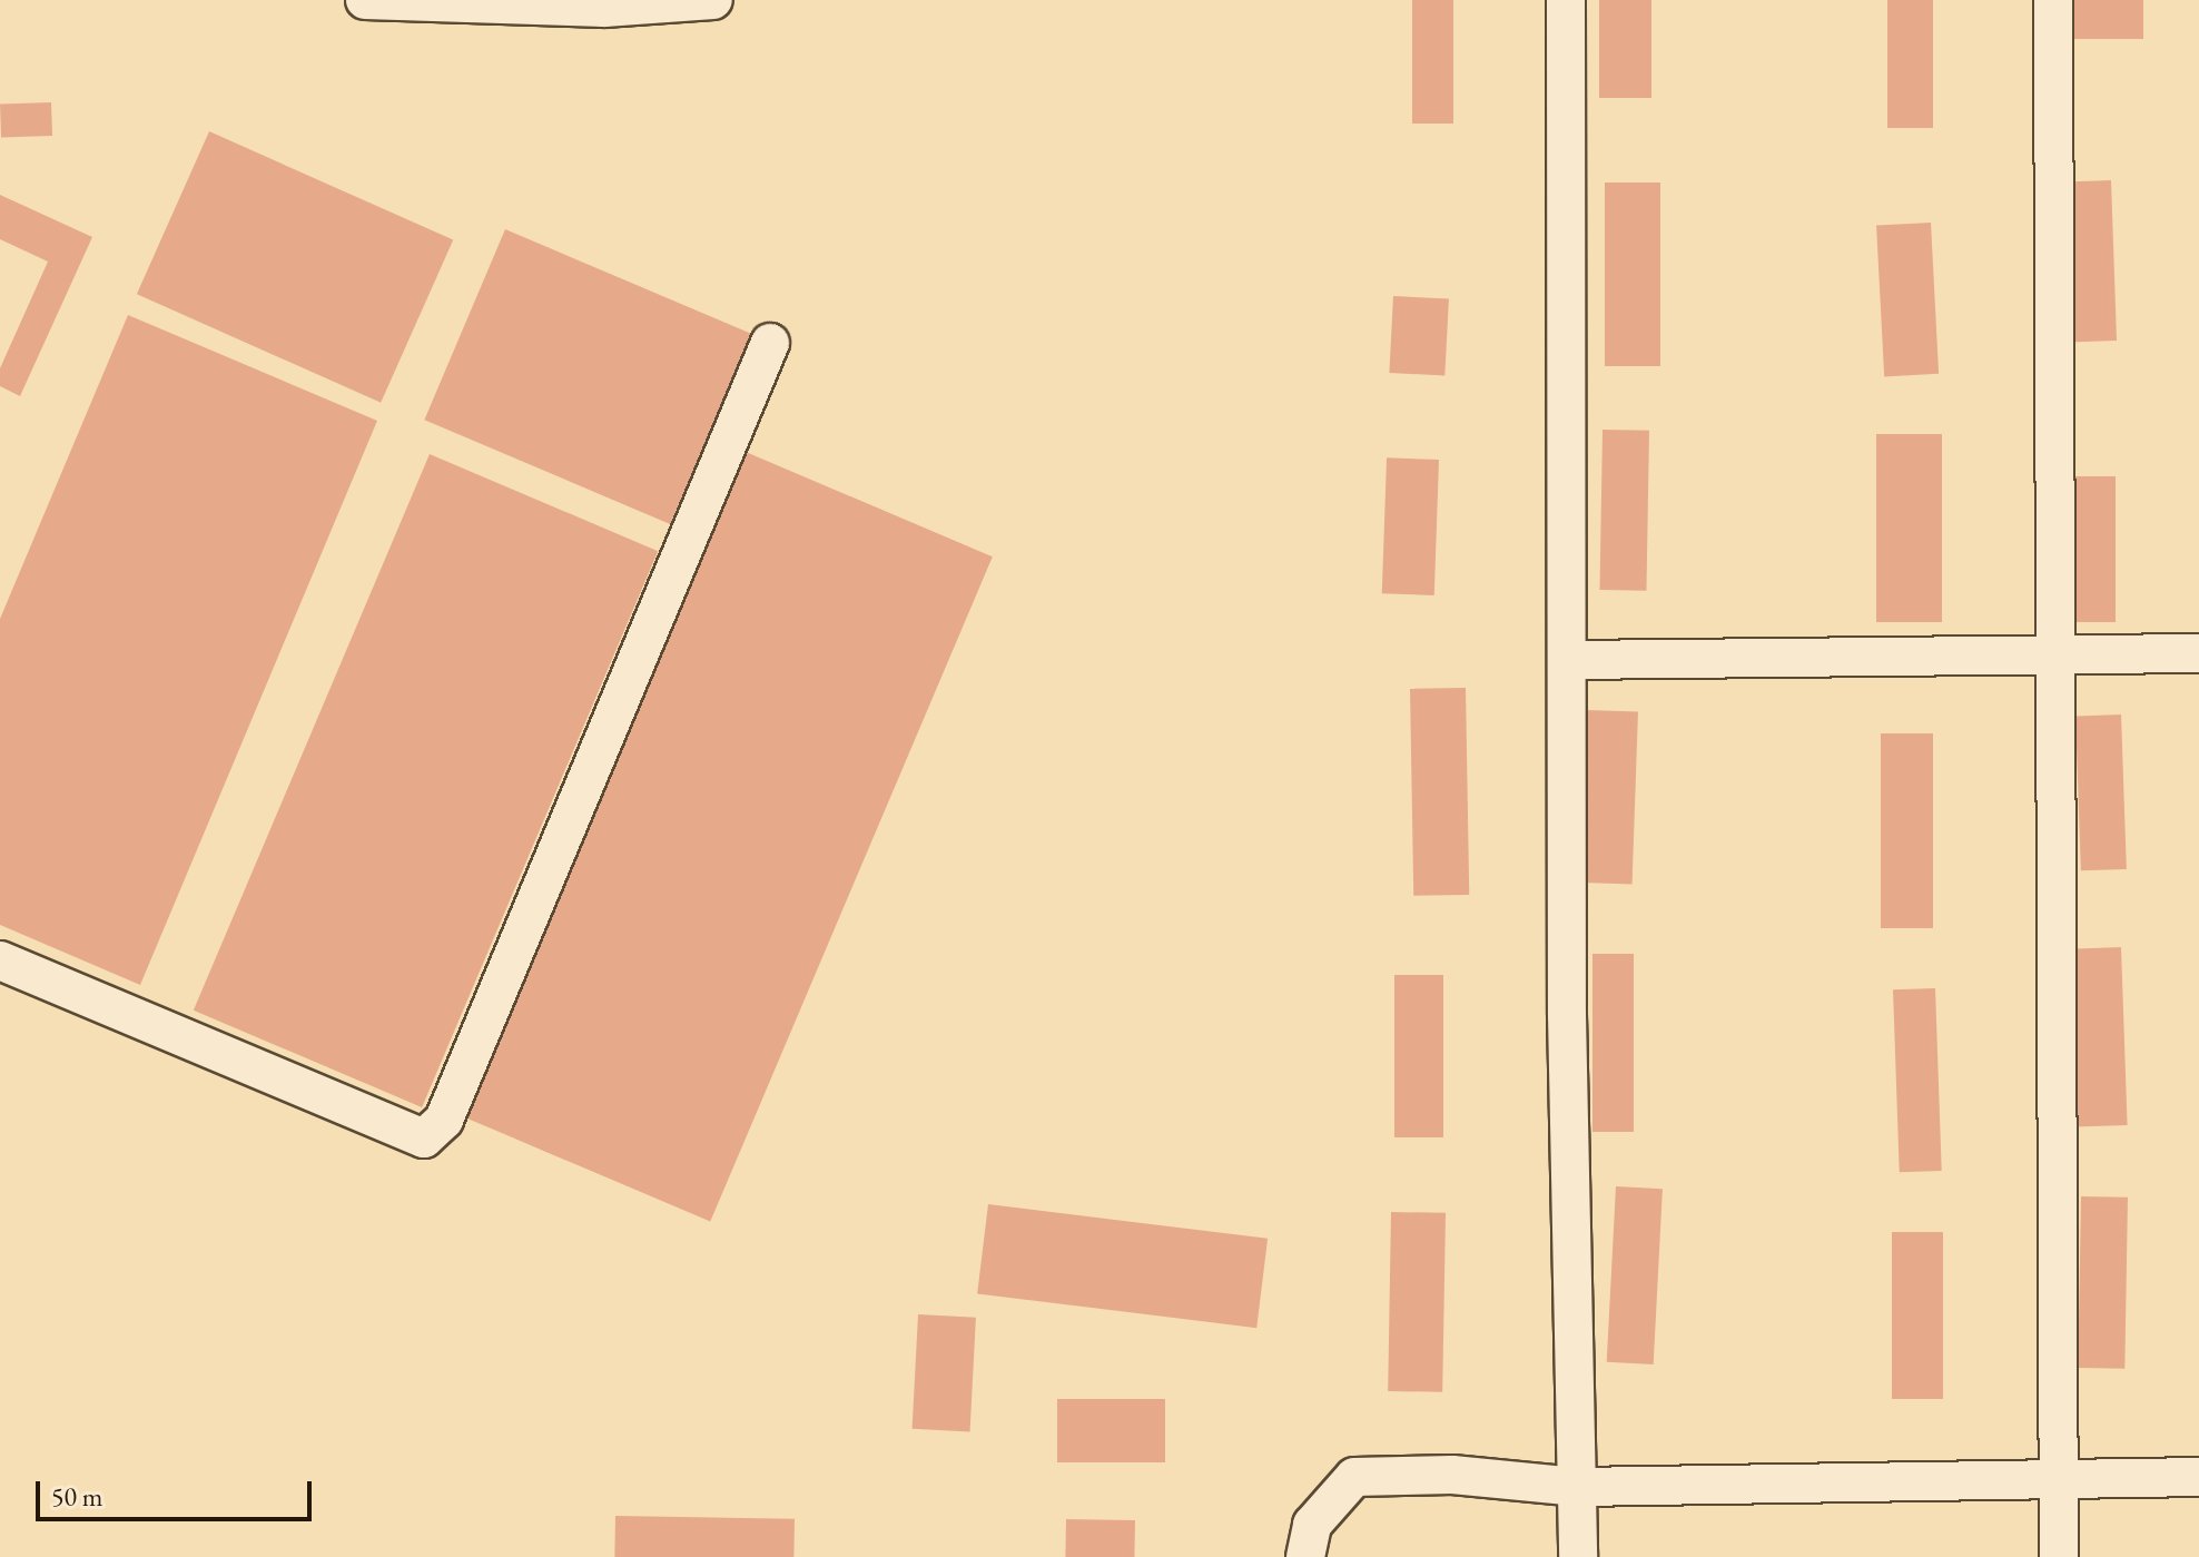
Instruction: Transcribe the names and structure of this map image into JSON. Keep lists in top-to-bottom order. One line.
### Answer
{"scale_bar":"50 m"}
